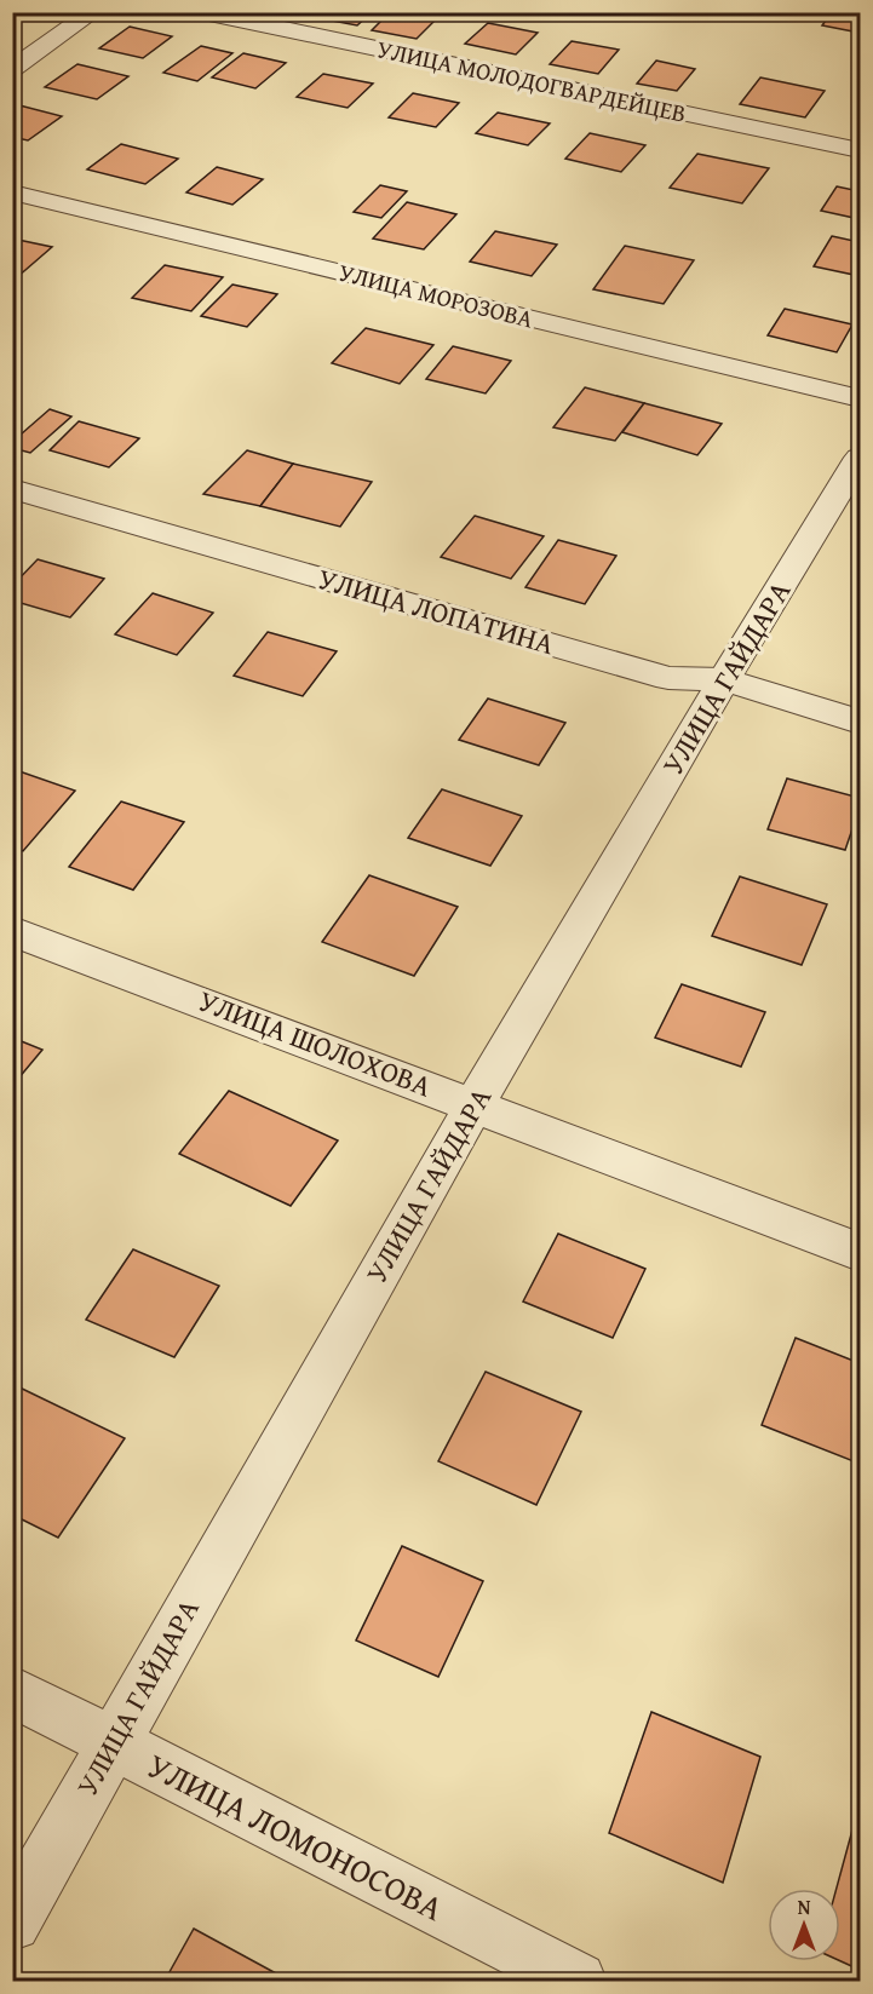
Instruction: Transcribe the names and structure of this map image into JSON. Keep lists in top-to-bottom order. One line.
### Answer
{"streets":{"street":["УЛИЦА МОЛОДОГВАРДЕЙЦЕВ","УЛИЦА МОРОЗОВА","УЛИЦА ЛОПАТИНА","УЛИЦА ГАЙДАРА","УЛИЦА ШОЛОХОВА","УЛИЦА ЛОМОНОСОВА"]},"crossings":[["УЛИЦА ЛОПАТИНА","УЛИЦА ГАЙДАРА"],["УЛИЦА ГАЙДАРА","УЛИЦА ШОЛОХОВА"],["УЛИЦА ГАЙДАРА","УЛИЦА ЛОМОНОСОВА"]],"north":"top"}
